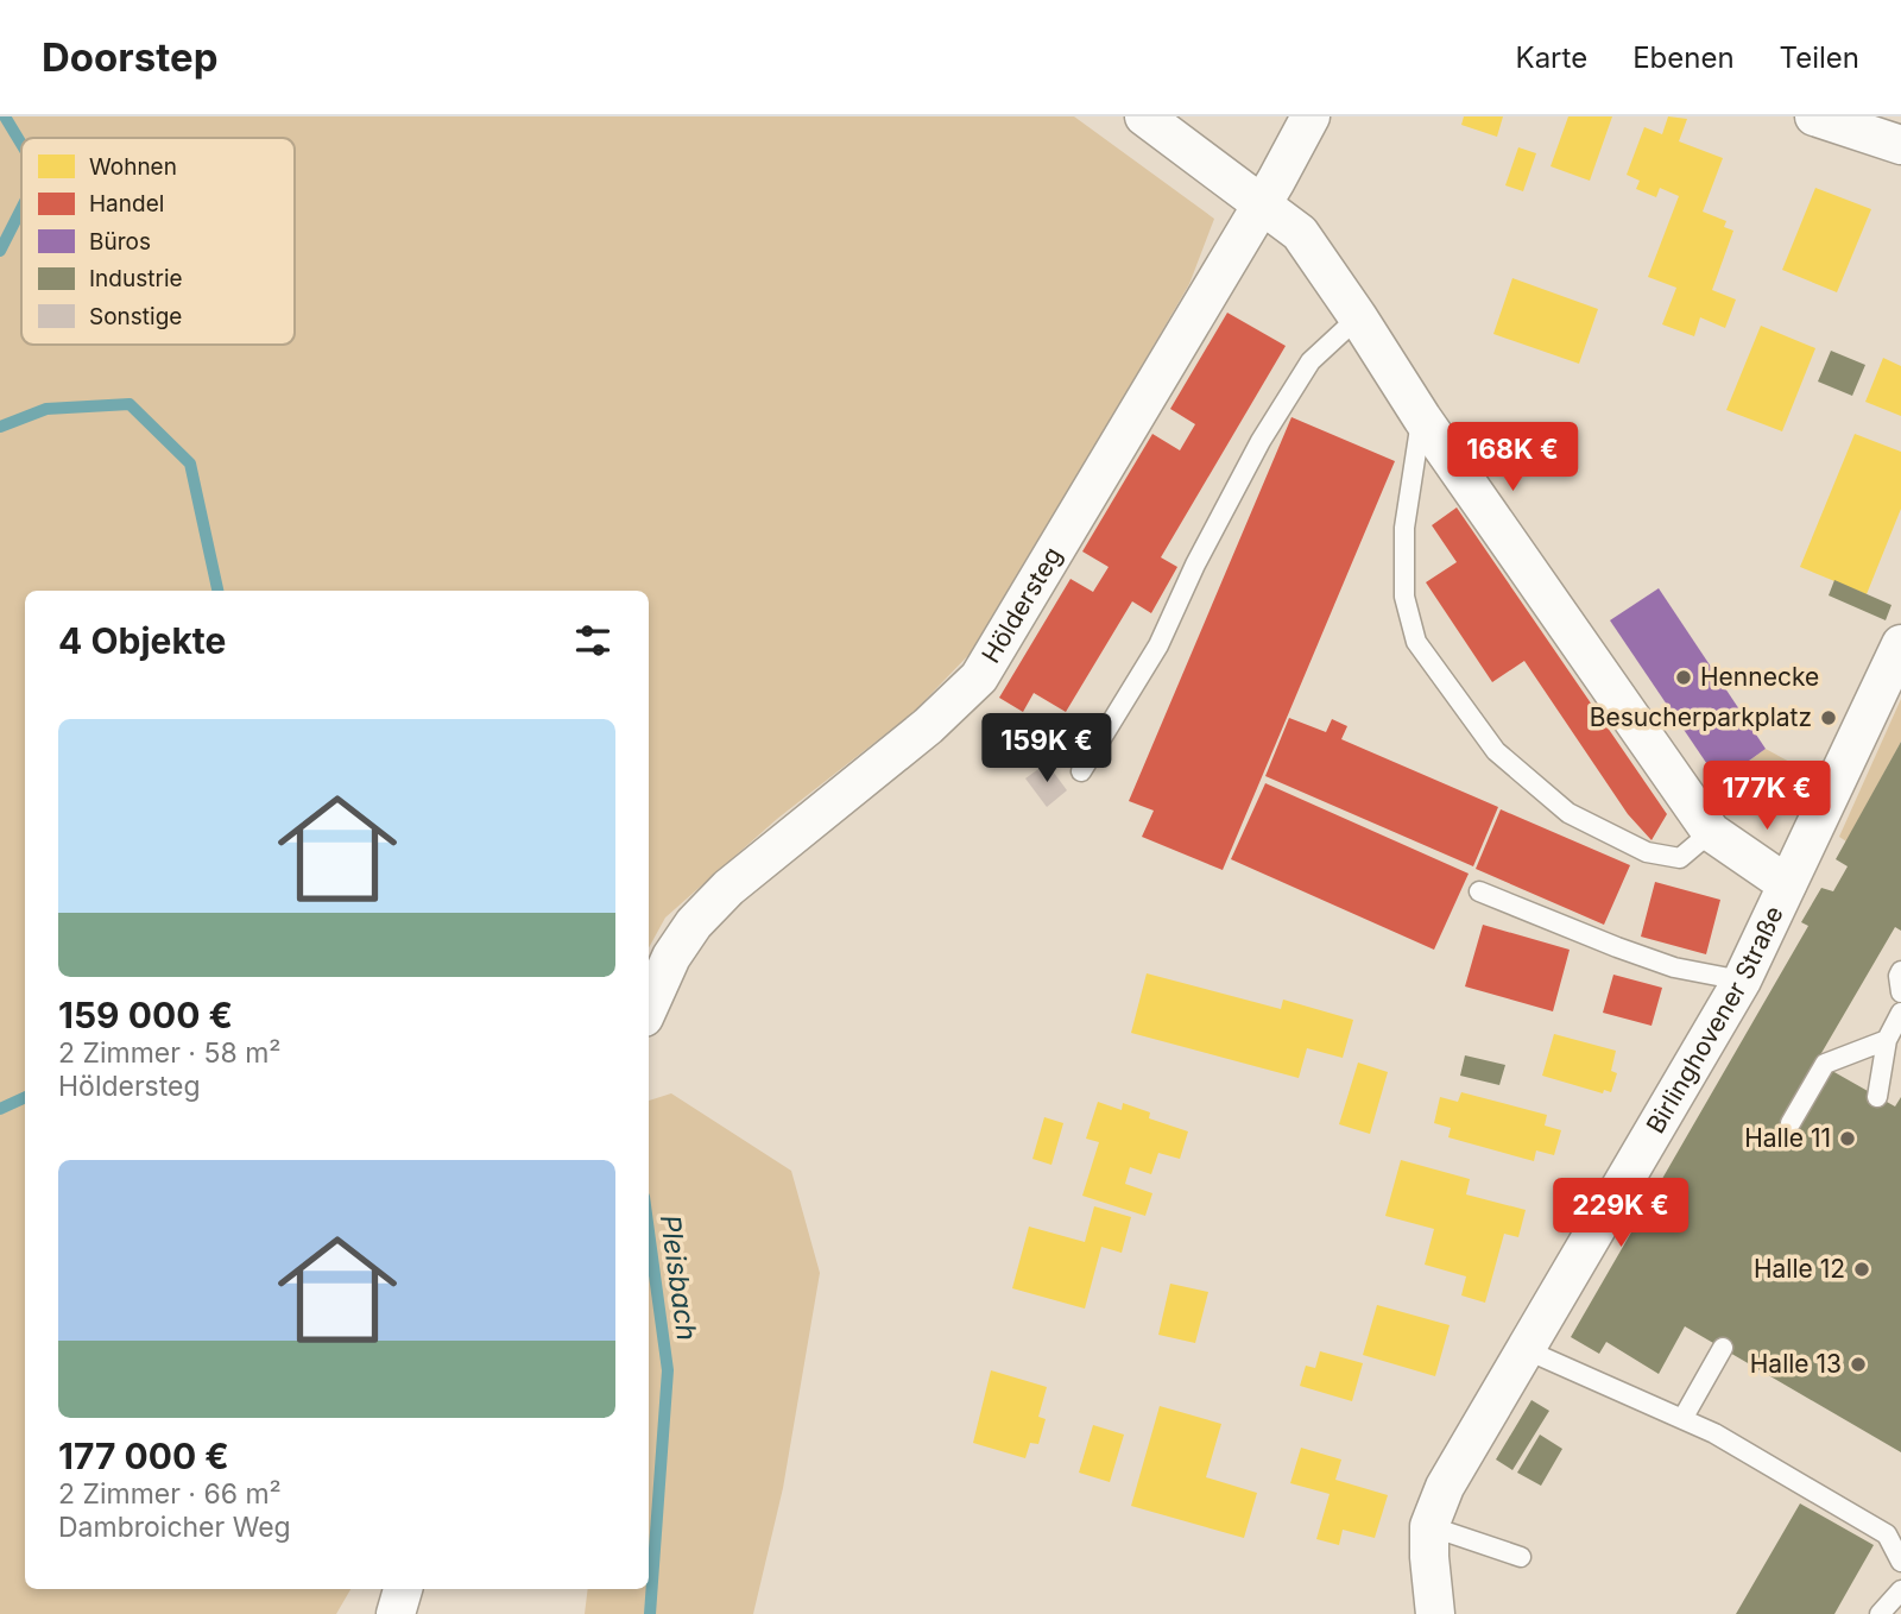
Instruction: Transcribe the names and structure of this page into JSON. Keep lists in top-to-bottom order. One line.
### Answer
{"streets":{"street":["Höldersteg","Birlinghovener Straße"]},"water":["Pleisbach"],"places":["Hennecke","Besucherparkplatz","Halle 11","Halle 12","Halle 13"],"legend":["Wohnen","Handel","Büros","Industrie","Sonstige"],"page":{"header":"Doorstep","nav":["Karte","Ebenen","Teilen"],"price":["168K €","159K €","177K €","229K €"],"heading":"4 Objekte","list":[{"name":"159 000 €","note":"2 Zimmer · 58 m² · Höldersteg"},{"name":"177 000 €","note":"2 Zimmer · 66 m² · Dambroicher Weg"}]}}
